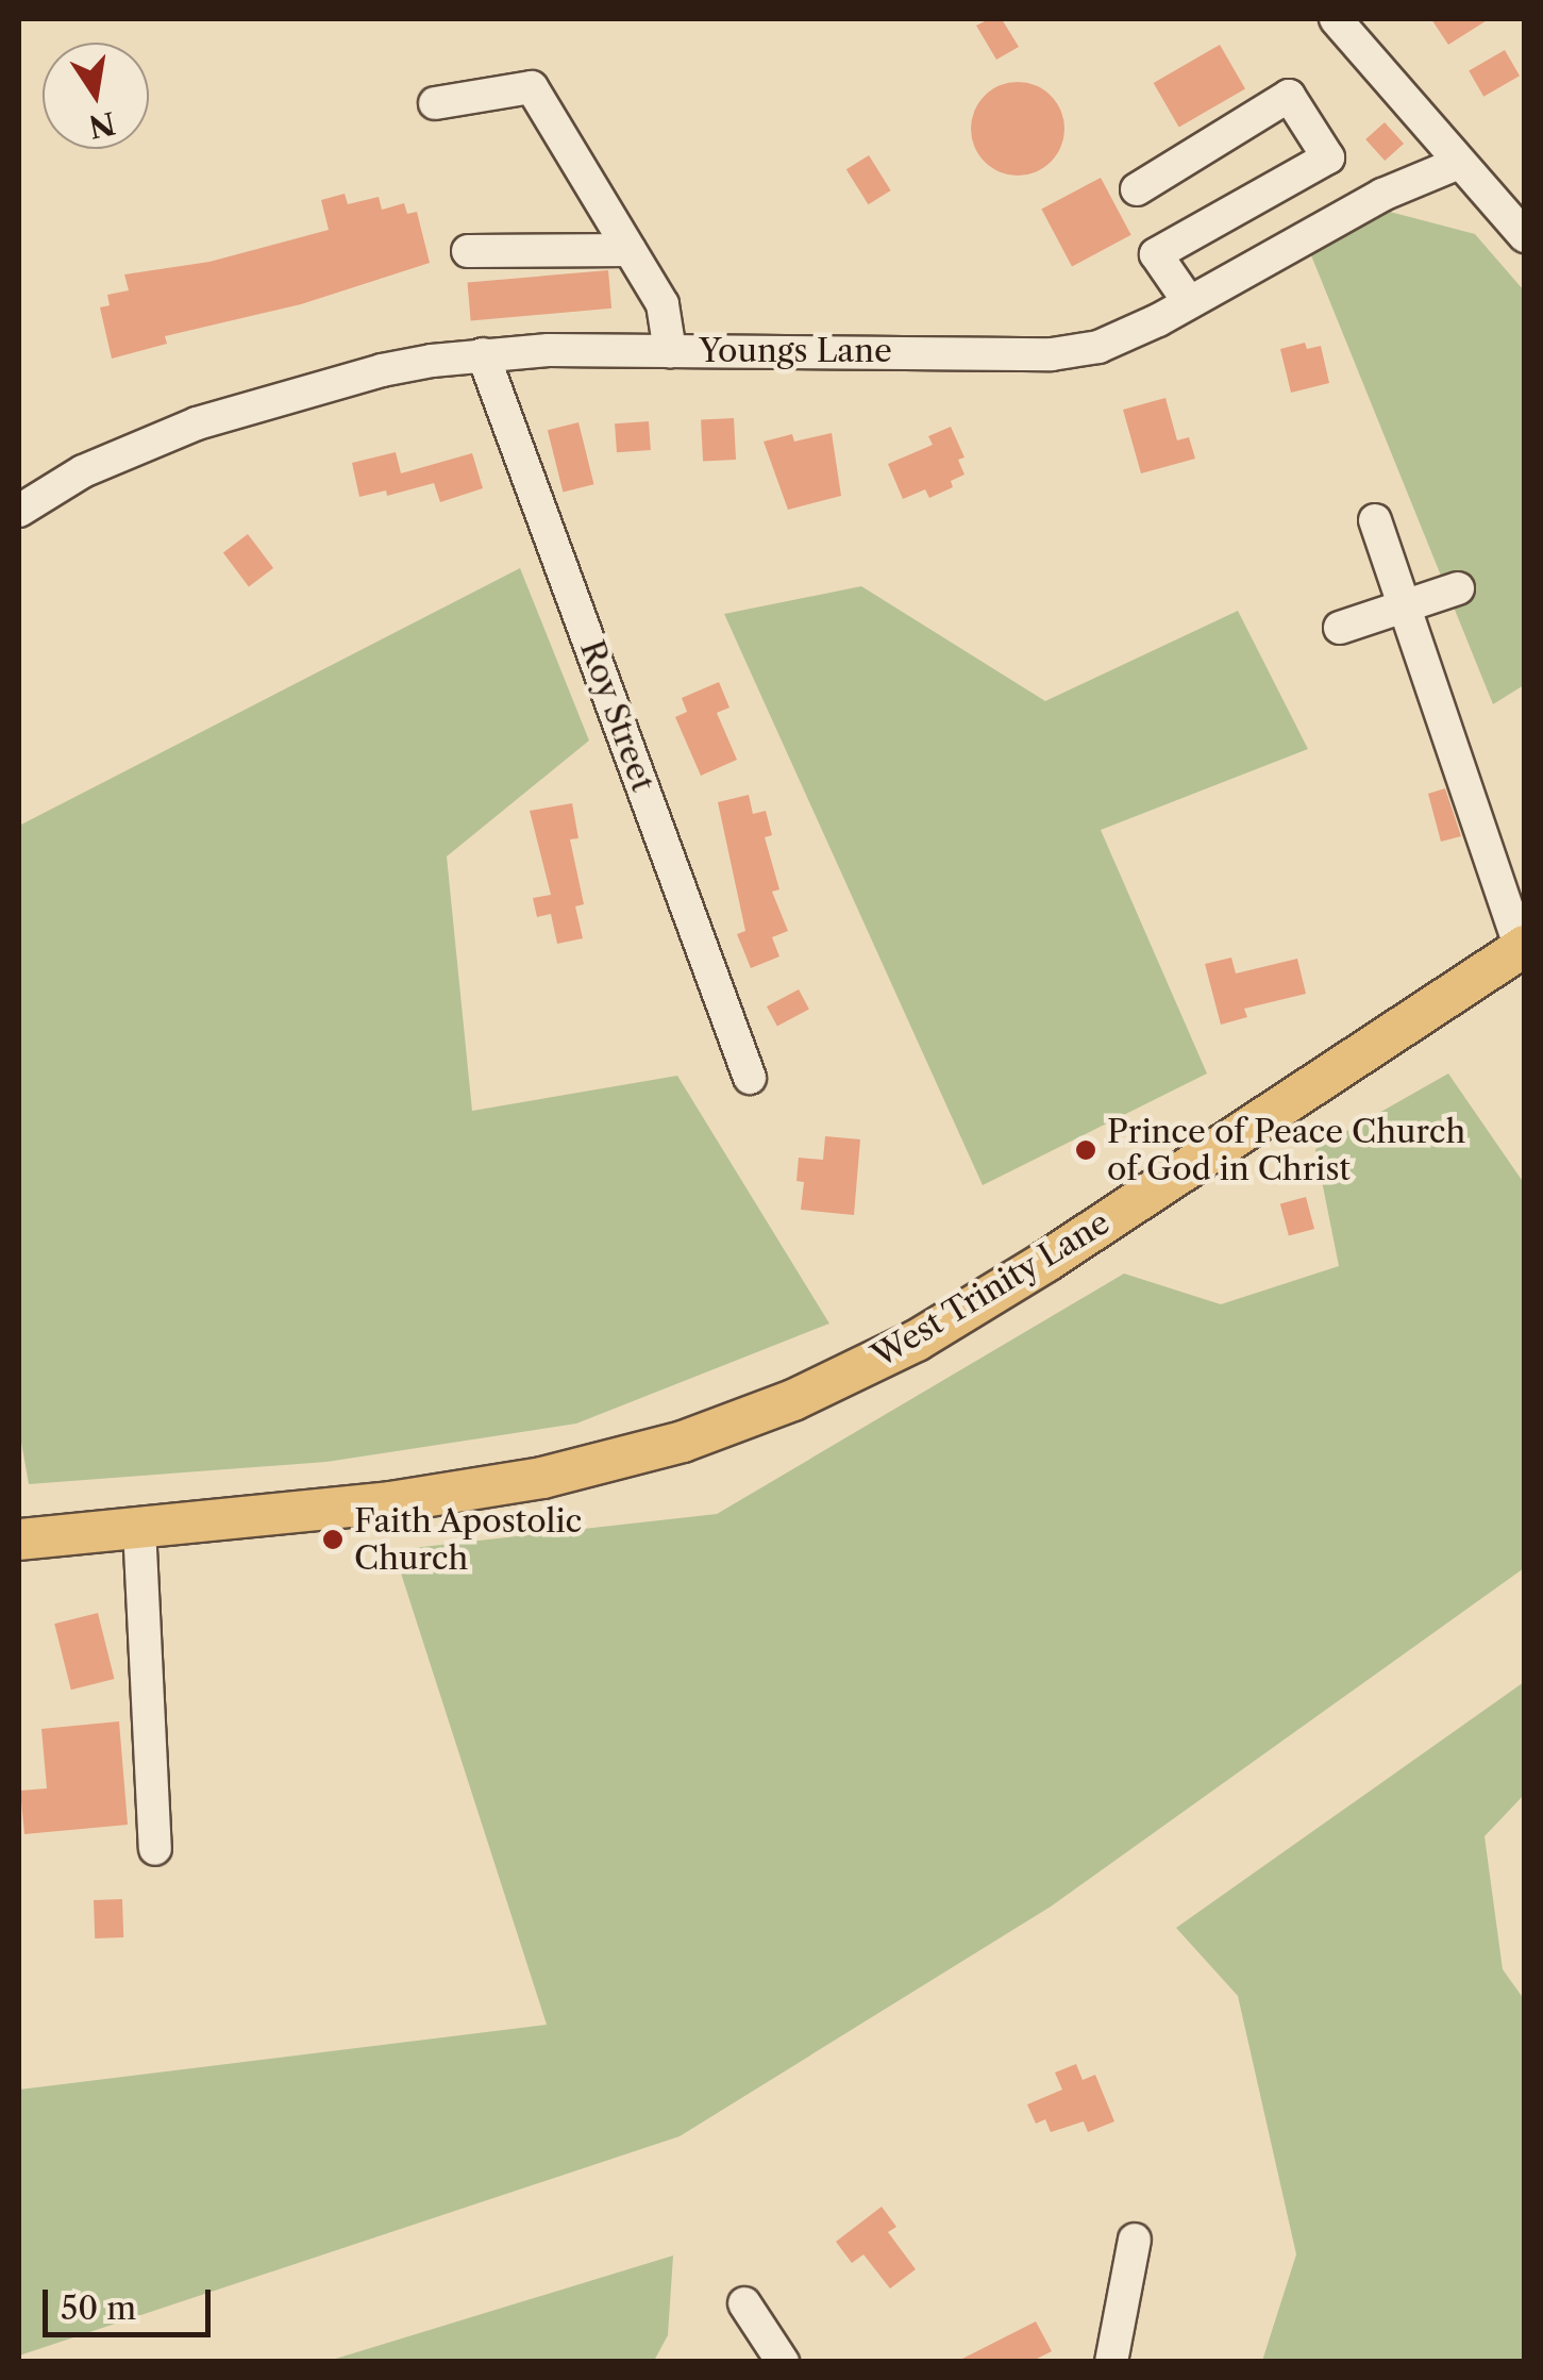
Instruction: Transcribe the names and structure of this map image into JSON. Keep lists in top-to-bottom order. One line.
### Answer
{"streets":{"main road":["West Trinity Lane"],"street":["Youngs Lane","Roy Street"]},"crossings":[["Youngs Lane","Roy Street"]],"places":["Prince of Peace Church of God in Christ","Faith Apostolic Church"],"scale_bar":"50 m","north":"bottom"}
